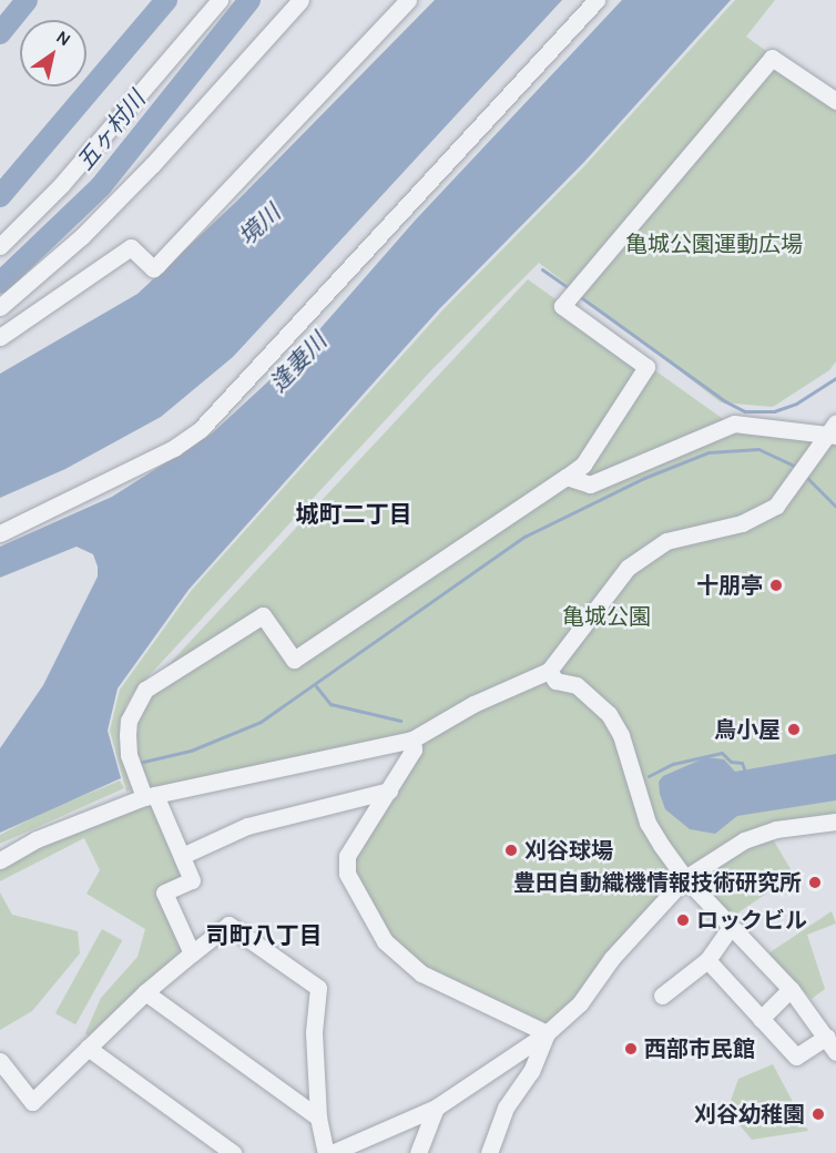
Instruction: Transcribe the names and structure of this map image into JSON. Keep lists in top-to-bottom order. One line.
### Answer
{"districts":["城町二丁目","司町八丁目"],"water":["五ヶ村川","境川","逢妻川"],"parks":["亀城公園運動広場","亀城公園"],"places":["十朋亭","鳥小屋","刈谷球場","豊田自動織機情報技術研究所","ロックビル","西部市民館","刈谷幼稚園"],"north":"top right"}
